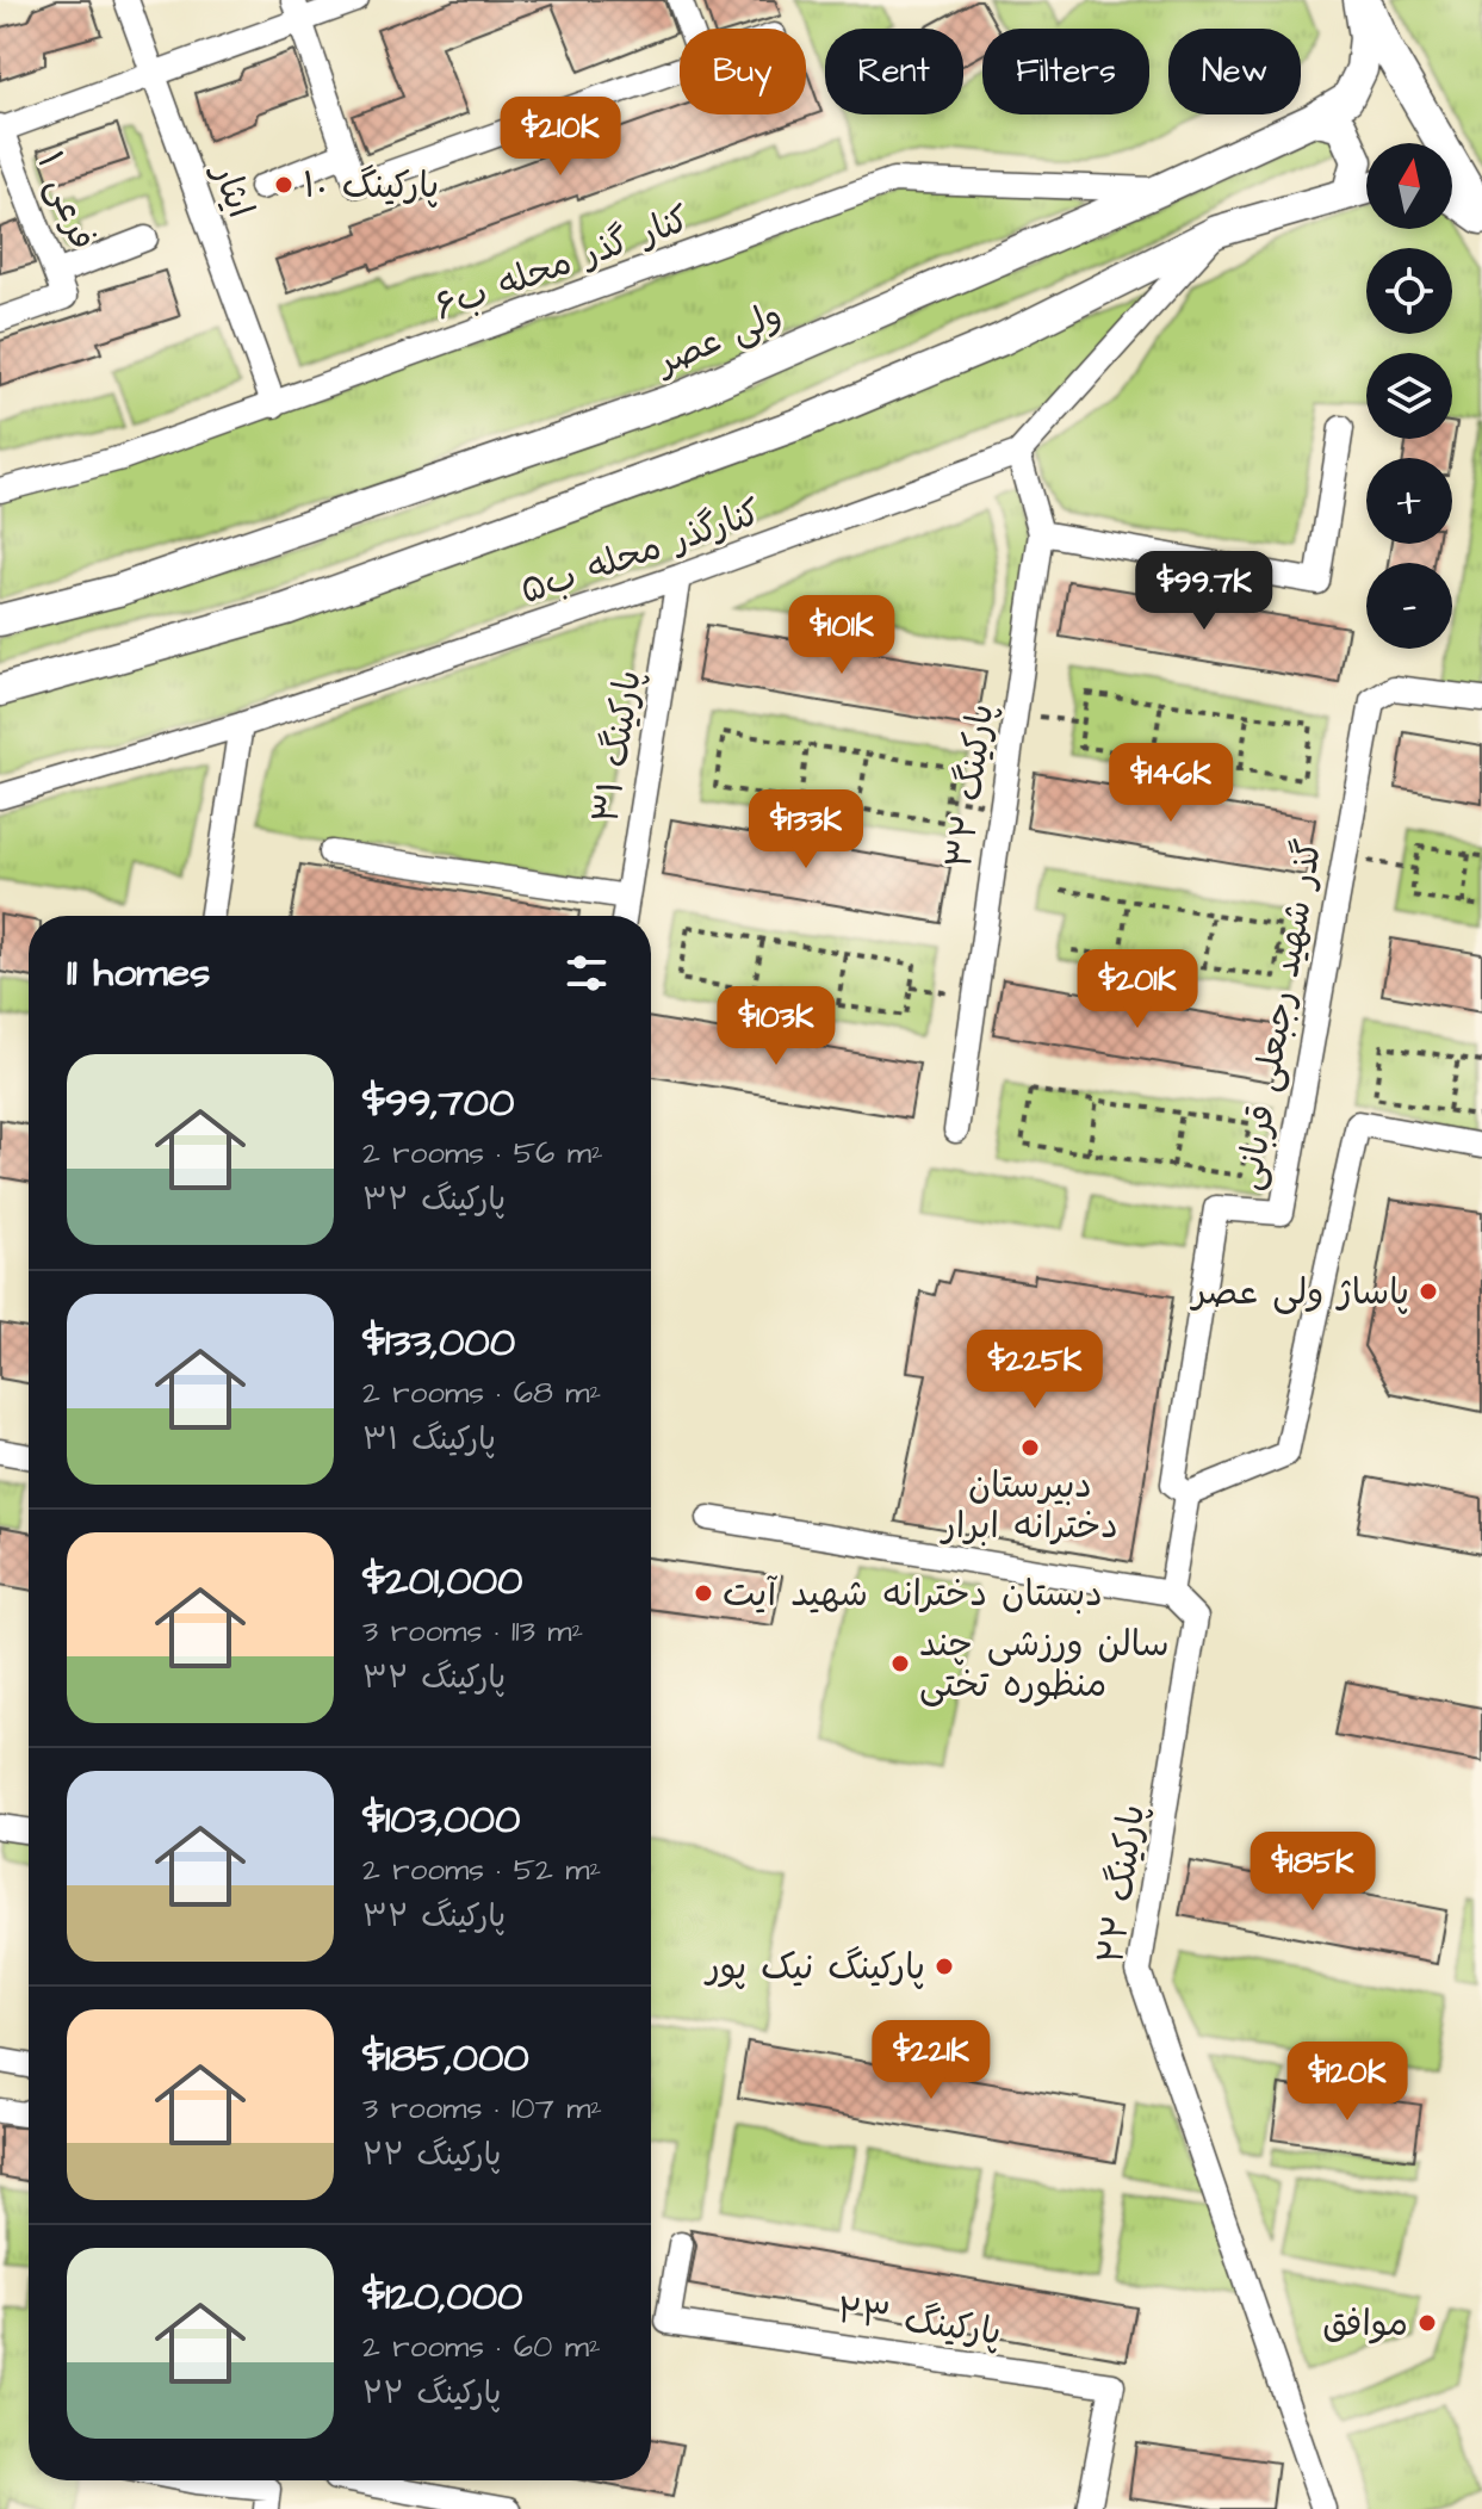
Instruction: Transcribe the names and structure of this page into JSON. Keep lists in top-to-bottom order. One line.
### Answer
{"streets":{"main road":["ولی عصر"],"street":["ایثار","فرعی ۱","کنار گذر محله ب۶","کنارگذر محله ب۵","پارکینگ ۳۱","پارکینگ ۳۲","گذر شهید رجبعلی قربانی","پارکینگ ۲۲","پارکینگ ۲۳"]},"crossings":[["ایثار","کنار گذر محله ب۶"],["کنار گذر محله ب۶","ولی عصر"],["کنارگذر محله ب۵","پارکینگ ۳۱"],["کنارگذر محله ب۵","پارکینگ ۳۲"]],"places":["پارکینگ ۱۰","پاساژ ولی عصر","دبیرستان دخترانه ابرار","دبستان دخترانه شهید آیت","سالن ورزشی چند منظوره تختی","پارکینگ نیک پور","موافق"],"north":"top","page":{"chip":["Buy","Rent","Filters","New"],"price":["$210K","$99.7K","$101K","$146K","$133K","$201K","$103K","$225K","$185K","$221K","$120K"],"map_buttons":["+","−"],"heading":"11 homes","list":[{"name":"$99,700","note":"2 rooms · 56 m² · پارکینگ ۳۲"},{"name":"$133,000","note":"2 rooms · 68 m² · پارکینگ ۳۱"},{"name":"$201,000","note":"3 rooms · 113 m² · پارکینگ ۳۲"},{"name":"$103,000","note":"2 rooms · 52 m² · پارکینگ ۳۲"},{"name":"$185,000","note":"3 rooms · 107 m² · پارکینگ ۲۲"},{"name":"$120,000","note":"2 rooms · 60 m² · پارکینگ ۲۲"}]}}
